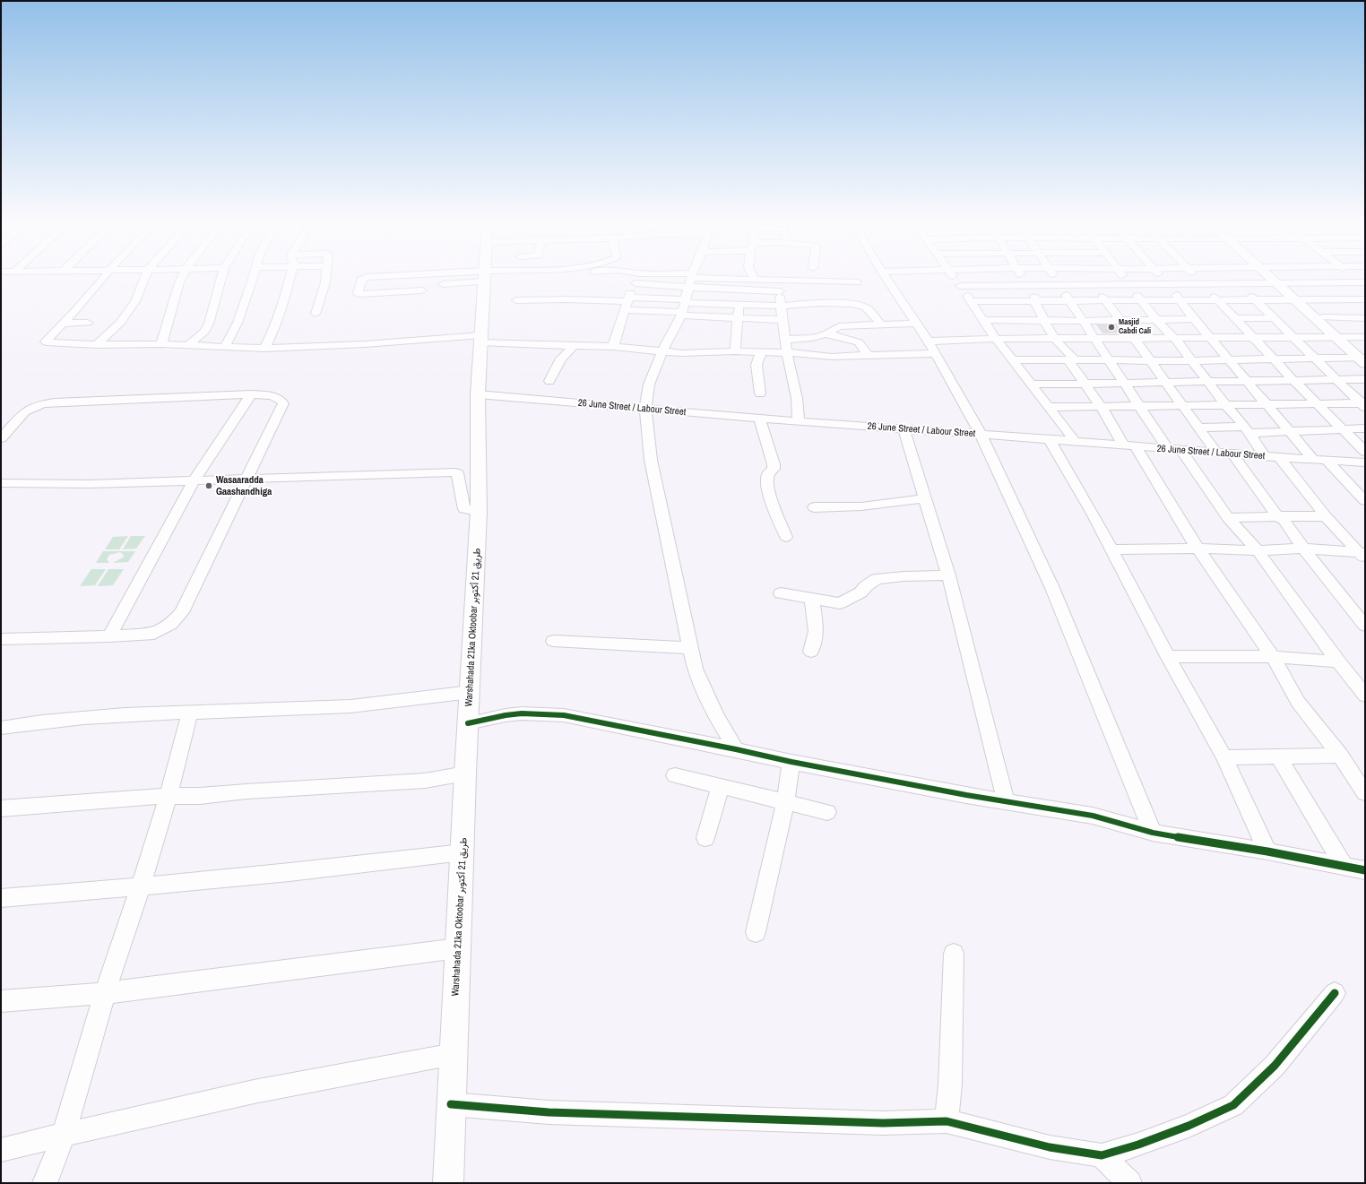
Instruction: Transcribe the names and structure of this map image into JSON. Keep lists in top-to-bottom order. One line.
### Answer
{"streets":{"main road":["Warshahada 21ka Oktoobar طريق 21 أكتوبر"],"street":["26 June Street / Labour Street"]},"crossings":[["26 June Street / Labour Street","Warshahada 21ka Oktoobar طريق 21 أكتوبر"]],"places":["Masjid Cabdi Cali","Wasaaradda Gaashandhiga"]}
